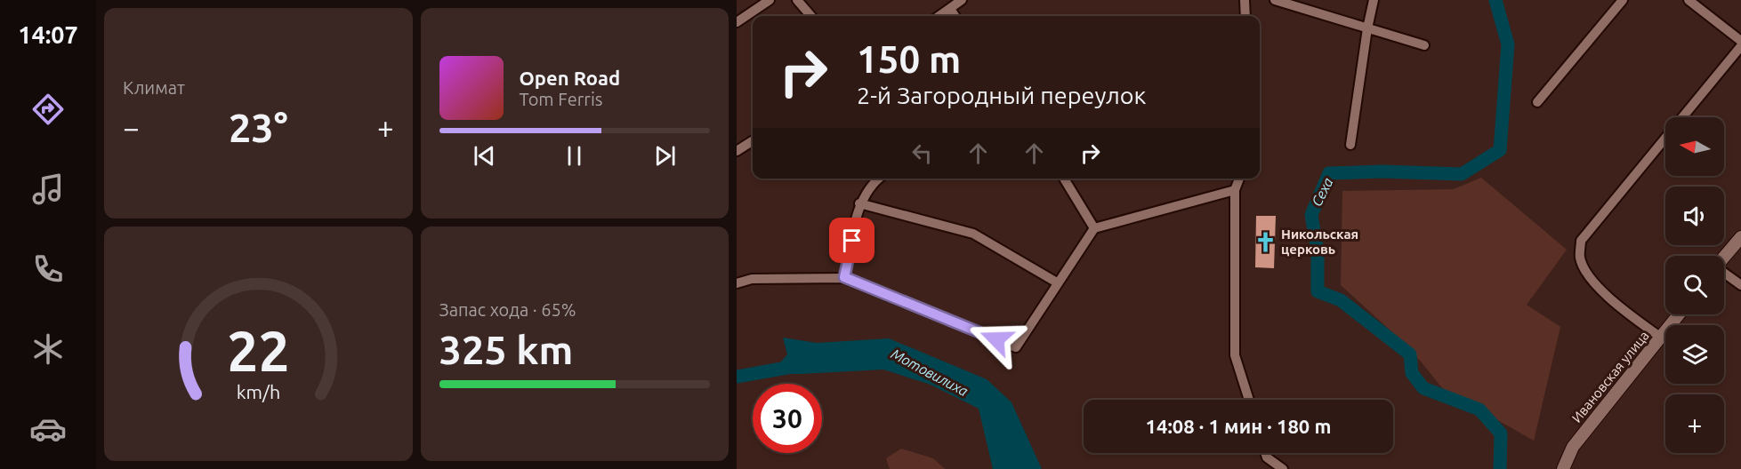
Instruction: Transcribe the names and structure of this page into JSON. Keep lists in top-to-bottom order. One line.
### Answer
{"streets":{"street":["Ивановская улица"]},"water":["Сеха","Мотовилиха"],"places":{"church":["Никольская церковь"]},"north":"left","page":{"tabs":"14:07","tile":["Климат",["Запас хода · 65%","325 km"]],"turn":["150 m","2-й Загородный переулок"],"song":["Open Road","Tom Ferris"],"heat":["−","23°","+"],"map_buttons":"+","limit":"30","trip":"14:08 · 1 мин · 180 m","gauge":["22","km/h"]}}
